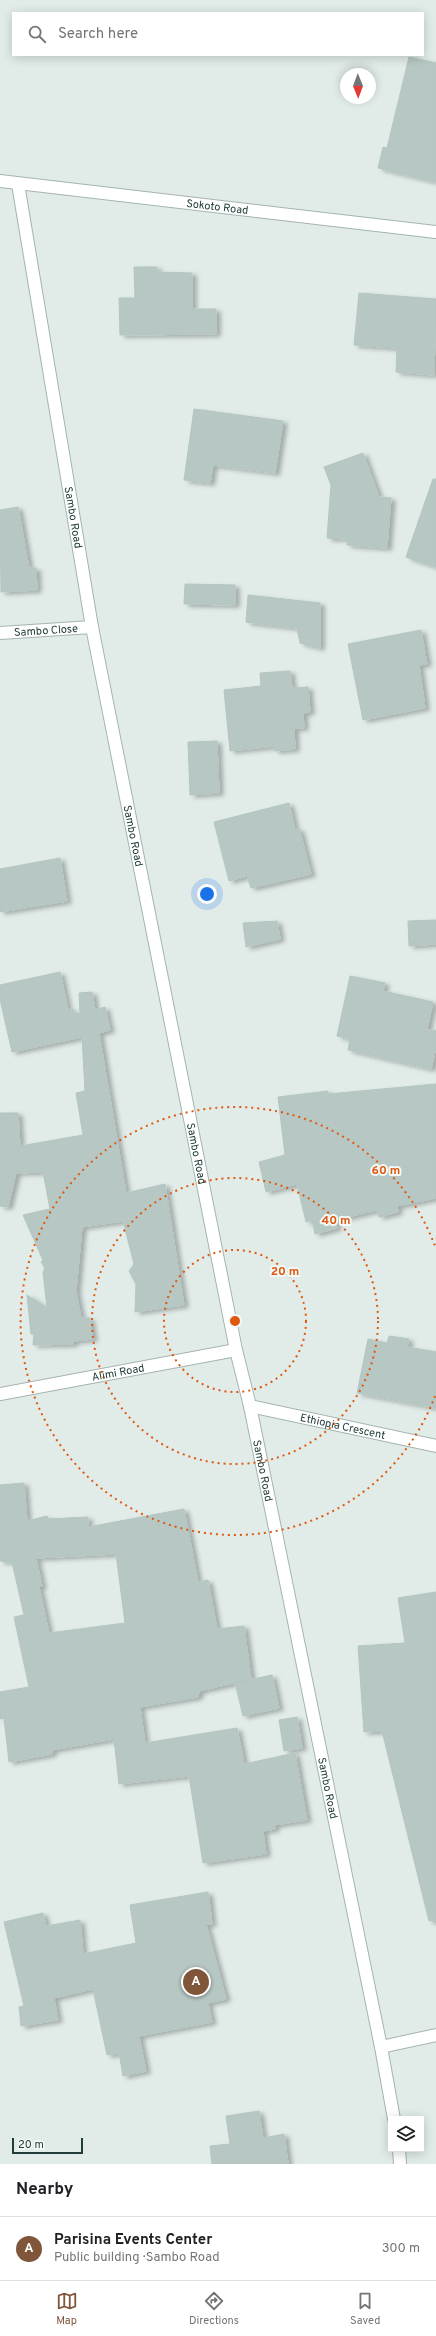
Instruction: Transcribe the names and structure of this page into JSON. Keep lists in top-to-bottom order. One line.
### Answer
{"streets":{"street":["Sokoto Road","Sambo Road","Sambo Close","Alimi Road","Ethiopia Crescent"]},"crossings":[["Sokoto Road","Sambo Road"],["Sambo Road","Sambo Close"],["Sambo Road","Alimi Road"],["Sambo Road","Ethiopia Crescent"]],"scale_bar":"20 m","north":"bottom","page":{"search":"Search here","pins":"A","scale":"20 m","heading":"Nearby","list":[{"mark":"A","name":"Parisina Events Center","note":"Public building · Sambo Road","value":"300 m"}],"nav":["Map","Directions","Saved"]},"rings":["60 m","40 m","20 m"]}
